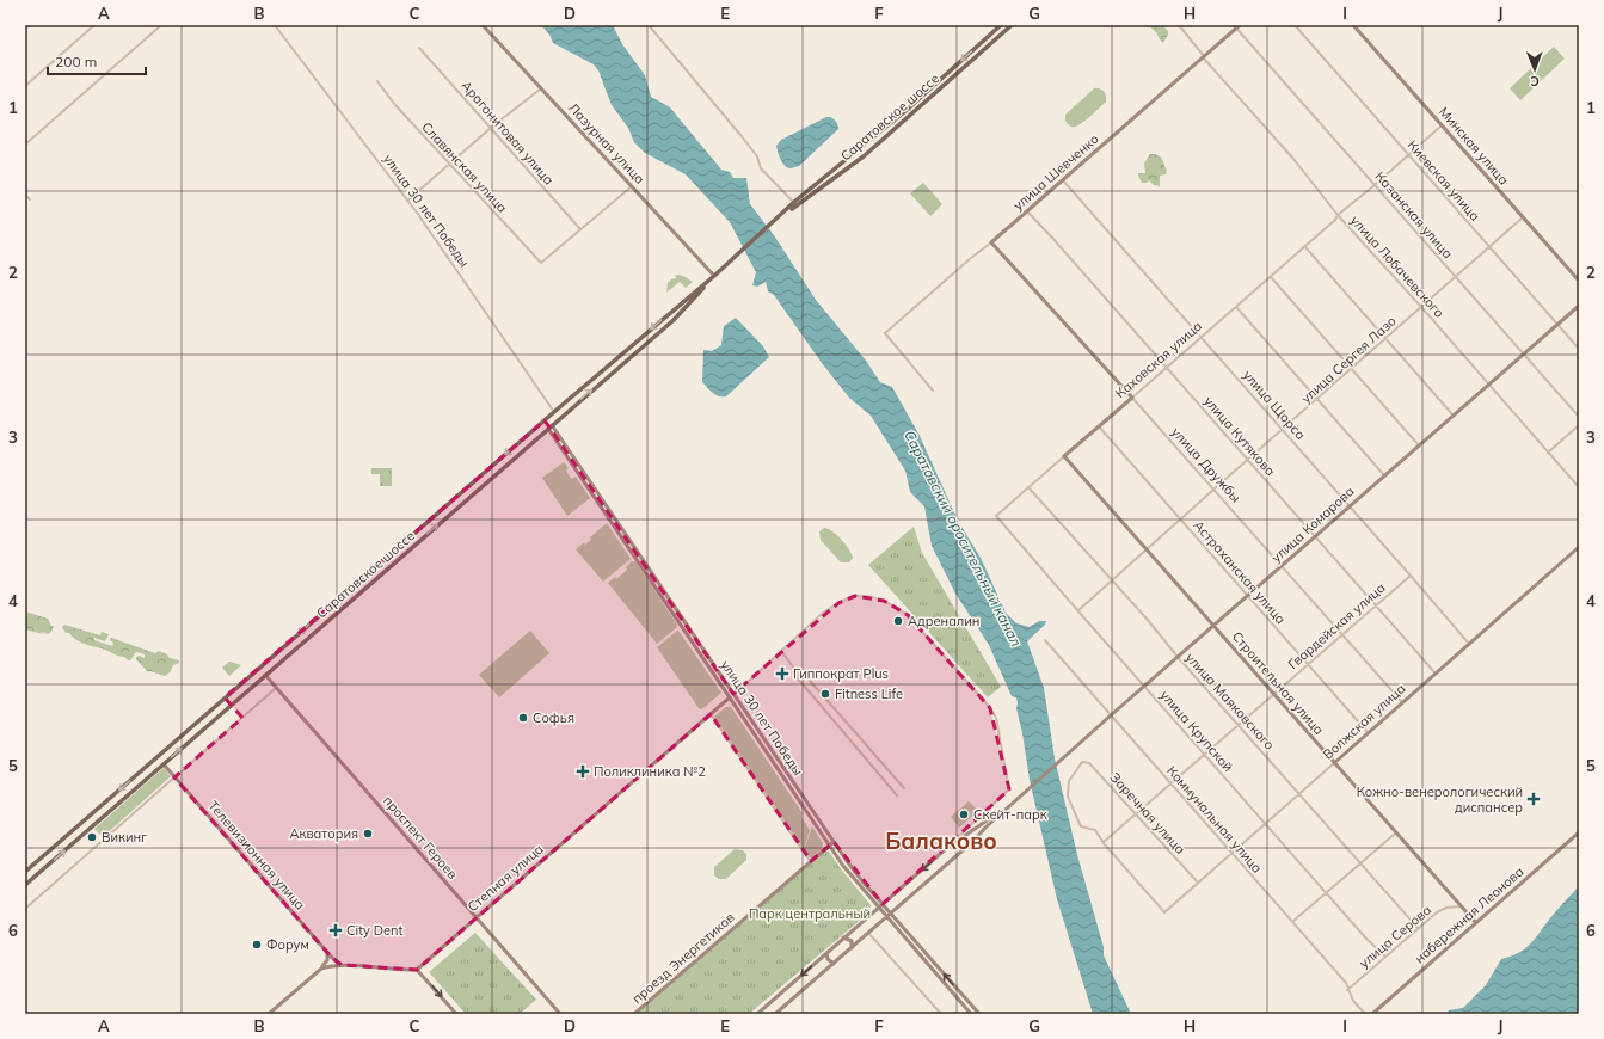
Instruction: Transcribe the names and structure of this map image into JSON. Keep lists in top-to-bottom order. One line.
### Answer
{"streets":{"main road":["Саратовское шоссе","Телевизионная улица"],"street":["Арагонитовая улица","Лазурная улица","Минская улица","Славянская улица","улица Шевченко","Киевская улица","улица 30 лет Победы","Казанская улица","улица Лобачевского","Каховская улица","улица Сергея Лазо","улица Щорса","улица Кутякова","улица Дружбы","улица Комарова","Астраханская улица","Гвардейская улица","Строительная улица","улица Маяковского","Волжская улица","улица Крупской","Заречная улица","Коммунальная улица","проспект Героев","Степная улица","набережная Леонова","улица Серова","проезд Энергетиков"]},"crossings":[["Саратовское шоссе","Лазурная улица"],["Саратовское шоссе","улица 30 лет Победы"],["Саратовское шоссе","проспект Героев"],["Саратовское шоссе","Телевизионная улица"],["Арагонитовая улица","Славянская улица"],["Минская улица","Каховская улица"],["Минская улица","улица Сергея Лазо"],["улица Шевченко","Казанская улица"],["улица Шевченко","улица Лобачевского"],["улица Шевченко","улица Щорса"],["улица Шевченко","улица Кутякова"],["улица Шевченко","улица Дружбы"],["Киевская улица","Каховская улица"],["Киевская улица","улица Сергея Лазо"],["Киевская улица","улица Комарова"],["улица 30 лет Победы","Степная улица"],["улица 30 лет Победы","проезд Энергетиков"],["Казанская улица","Каховская улица"],["Казанская улица","улица Сергея Лазо"],["Казанская улица","улица Комарова"],["улица Лобачевского","Каховская улица"],["улица Лобачевского","улица Сергея Лазо"],["улица Лобачевского","улица Комарова"],["Каховская улица","улица Щорса"],["Каховская улица","улица Кутякова"],["Каховская улица","улица Дружбы"],["Каховская улица","Астраханская улица"],["Каховская улица","Строительная улица"],["Каховская улица","улица Маяковского"],["Каховская улица","улица Крупской"],["улица Сергея Лазо","улица Щорса"],["улица Сергея Лазо","улица Кутякова"],["улица Сергея Лазо","улица Дружбы"],["улица Сергея Лазо","Астраханская улица"],["улица Сергея Лазо","Строительная улица"],["улица Сергея Лазо","улица Маяковского"],["улица Сергея Лазо","улица Крупской"],["улица Щорса","улица Комарова"],["улица Щорса","Гвардейская улица"],["улица Щорса","Волжская улица"],["улица Кутякова","улица Комарова"],["улица Кутякова","Гвардейская улица"],["улица Кутякова","Волжская улица"],["улица Дружбы","улица Комарова"],["улица Дружбы","Гвардейская улица"],["улица Дружбы","Волжская улица"],["улица Комарова","Астраханская улица"],["улица Комарова","Строительная улица"],["улица Комарова","улица Маяковского"],["улица Комарова","улица Крупской"],["улица Комарова","Коммунальная улица"],["Астраханская улица","Гвардейская улица"],["Астраханская улица","Волжская улица"],["Гвардейская улица","Строительная улица"],["Гвардейская улица","улица Маяковского"],["Гвардейская улица","Волжская улица"],["Гвардейская улица","улица Крупской"],["Гвардейская улица","Заречная улица"],["Гвардейская улица","Коммунальная улица"],["Строительная улица","Волжская улица"],["Строительная улица","набережная Леонова"],["Строительная улица","улица Серова"],["улица Маяковского","Волжская улица"],["улица Маяковского","улица Серова"],["Волжская улица","улица Крупской"],["Волжская улица","Заречная улица"],["Волжская улица","Коммунальная улица"],["улица Крупской","улица Серова"],["Коммунальная улица","улица Серова"],["проспект Героев","Степная улица"]],"districts":["Балаково"],"water":["Саратовский оросительный канал"],"parks":["Парк центральный"],"places":{"other":["Адреналин","Fitness Life","Софья","Скейт-парк","Акватория","Викинг","Форум"],"health":["Гиппократ Plus","Поликлиника №2","Кожно-венерологический диспансер","City Dent"]},"scale_bar":"200 m","north":"bottom","grid":{"columns":["A","B","C","D","E","F","G","H","I","J"],"rows":["1","2","3","4","5","6"]}}
